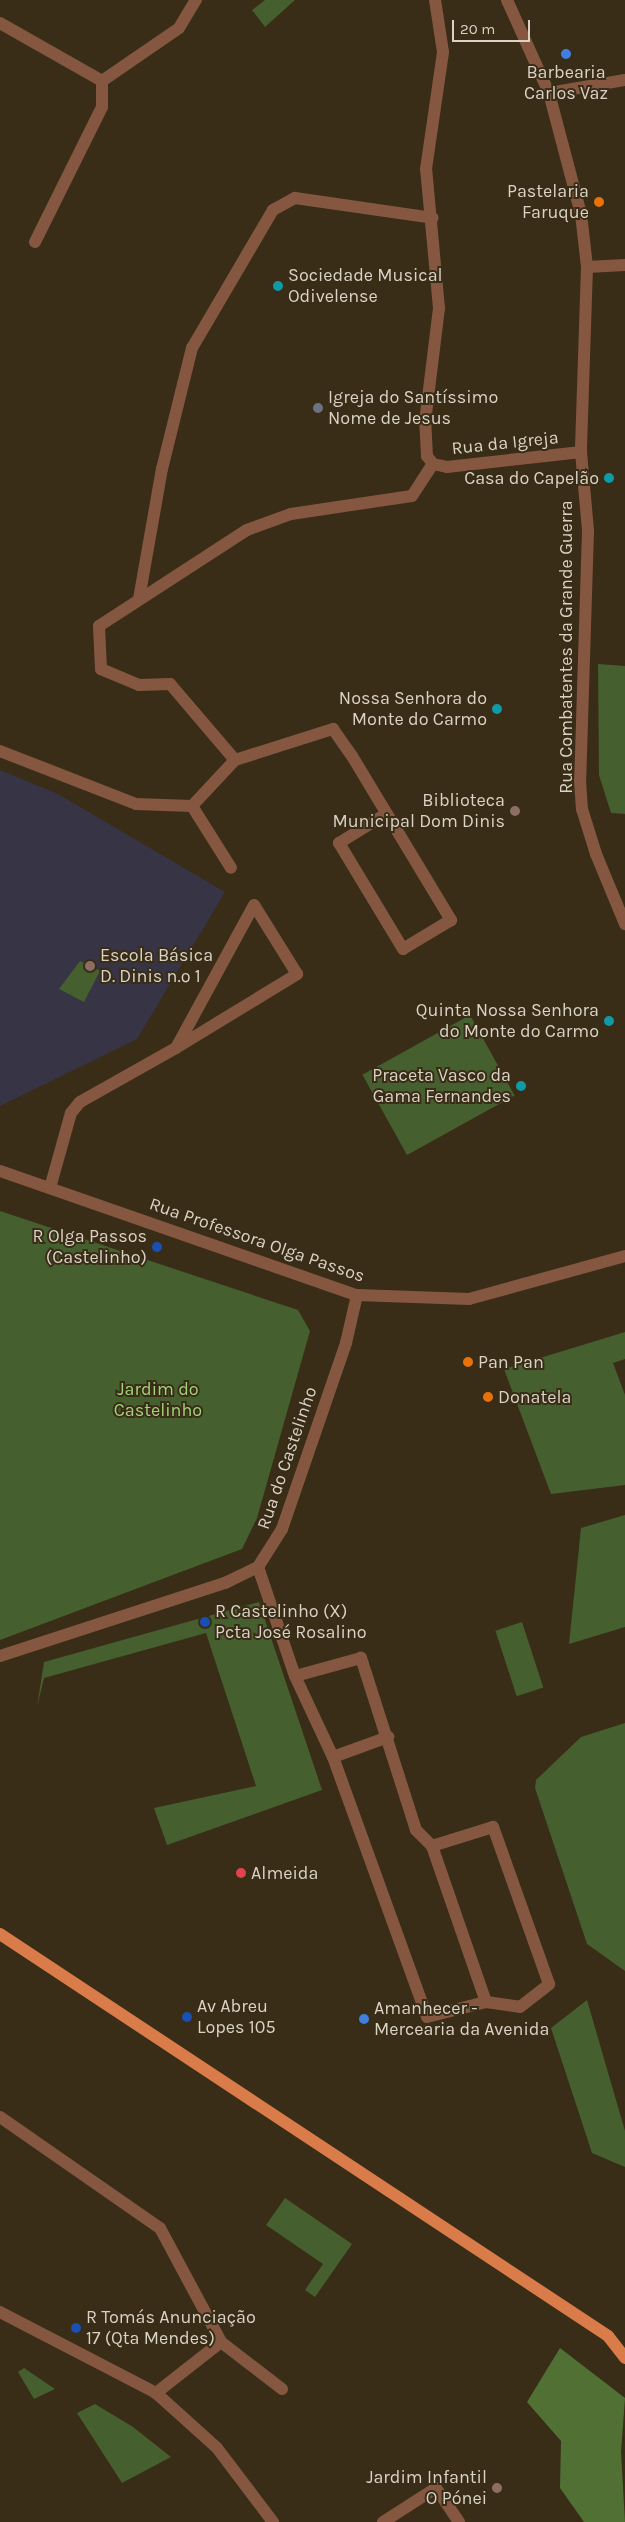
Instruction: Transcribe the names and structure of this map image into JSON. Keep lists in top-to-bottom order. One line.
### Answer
{"streets":{"street":["Rua da Igreja","Rua Combatentes da Grande Guerra","Rua Professora Olga Passos","Rua do Castelinho"]},"crossings":[["Rua da Igreja","Rua Combatentes da Grande Guerra"],["Rua Professora Olga Passos","Rua do Castelinho"]],"parks":["Jardim do Castelinho"],"places":["Barbearia Carlos Vaz","Pastelaria Faruque","Sociedade Musical Odivelense","Igreja do Santíssimo Nome de Jesus","Casa do Capelão","Nossa Senhora do Monte do Carmo","Biblioteca Municipal Dom Dinis","Escola Básica D. Dinis n.º 1","Quinta Nossa Senhora do Monte do Carmo","Praceta Vasco da Gama Fernandes","R Olga Passos (Castelinho)","Pan Pan","Donatela","R Castelinho (X) Pcta José Rosalino","Almeida","Av Abreu Lopes 105","Amanhecer - Mercearia da Avenida","R Tomás Anunciação 17 (Qta Mendes)","Jardim Infantil O Pónei"],"scale_bar":"20 m"}
